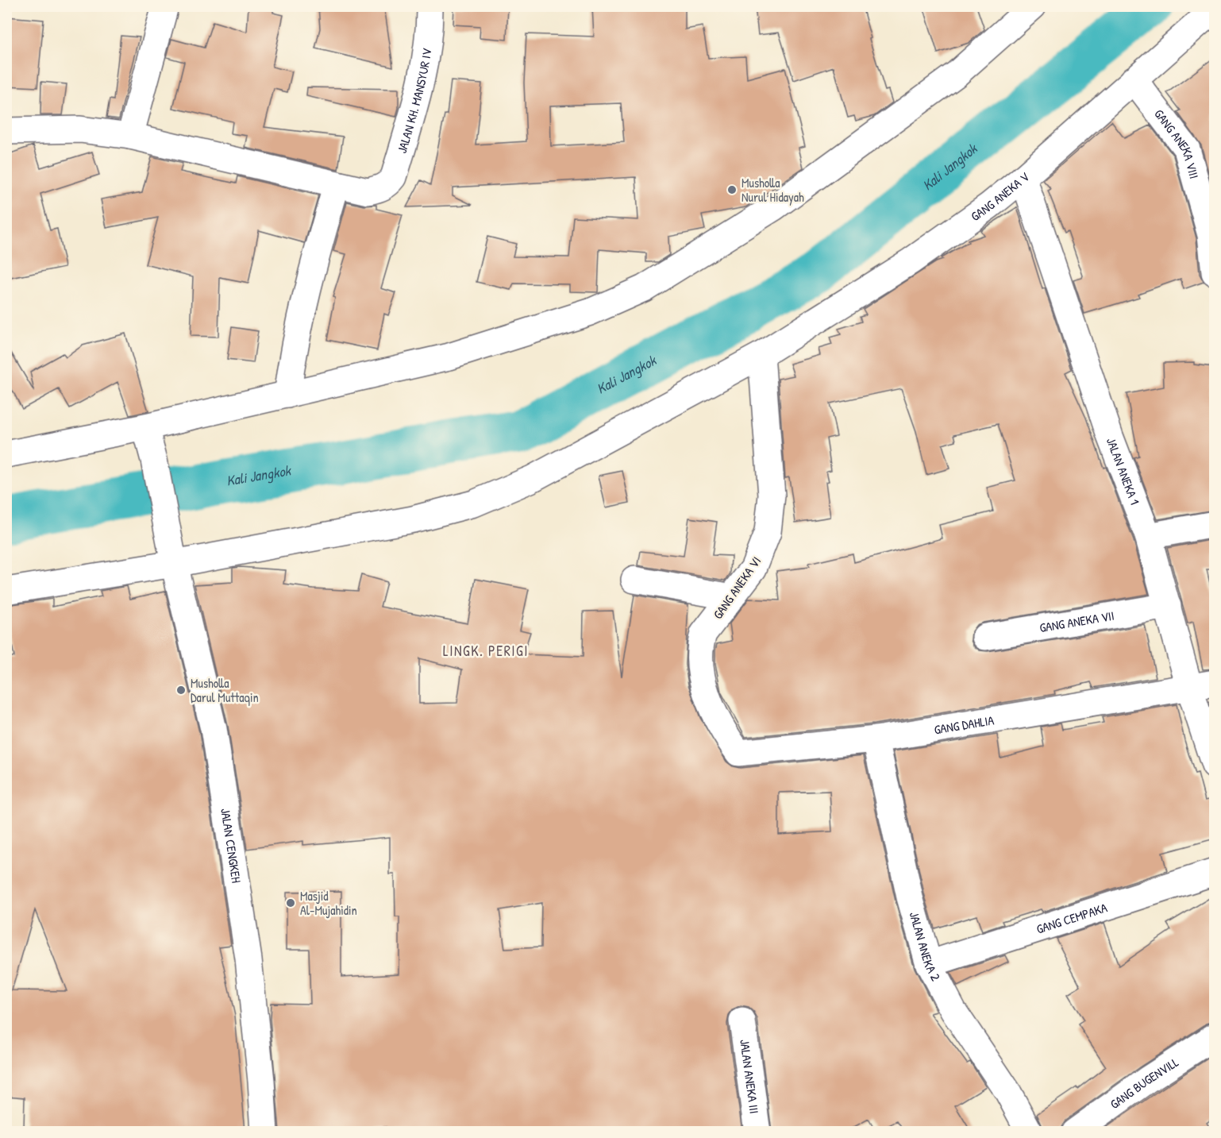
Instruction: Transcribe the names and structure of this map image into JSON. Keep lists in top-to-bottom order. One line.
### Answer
{"streets":{"street":["JALAN KH. MANSYUR IV","GANG ANEKA VIII","GANG ANEKA V","JALAN ANEKA 1","GANG ANEKA VI","GANG ANEKA VII","GANG DAHLIA","JALAN CENGKEH","GANG CEMPAKA","JALAN ANEKA 2","JALAN ANEKA III","GANG BUGENVILL"]},"crossings":[["GANG ANEKA VIII","GANG ANEKA V"],["GANG ANEKA V","JALAN ANEKA 1"],["GANG ANEKA V","GANG ANEKA VI"],["GANG ANEKA V","JALAN CENGKEH"],["JALAN ANEKA 1","GANG ANEKA VII"],["JALAN ANEKA 1","GANG DAHLIA"],["GANG ANEKA VI","GANG DAHLIA"],["GANG DAHLIA","JALAN ANEKA 2"],["GANG CEMPAKA","JALAN ANEKA 2"]],"districts":["LINGK. PERIGI"],"water":["Kali Jangkok"],"places":["Musholla Nurul Hidayah","Musholla Darul Muttaqin","Masjid Al-Mujahidin"]}
